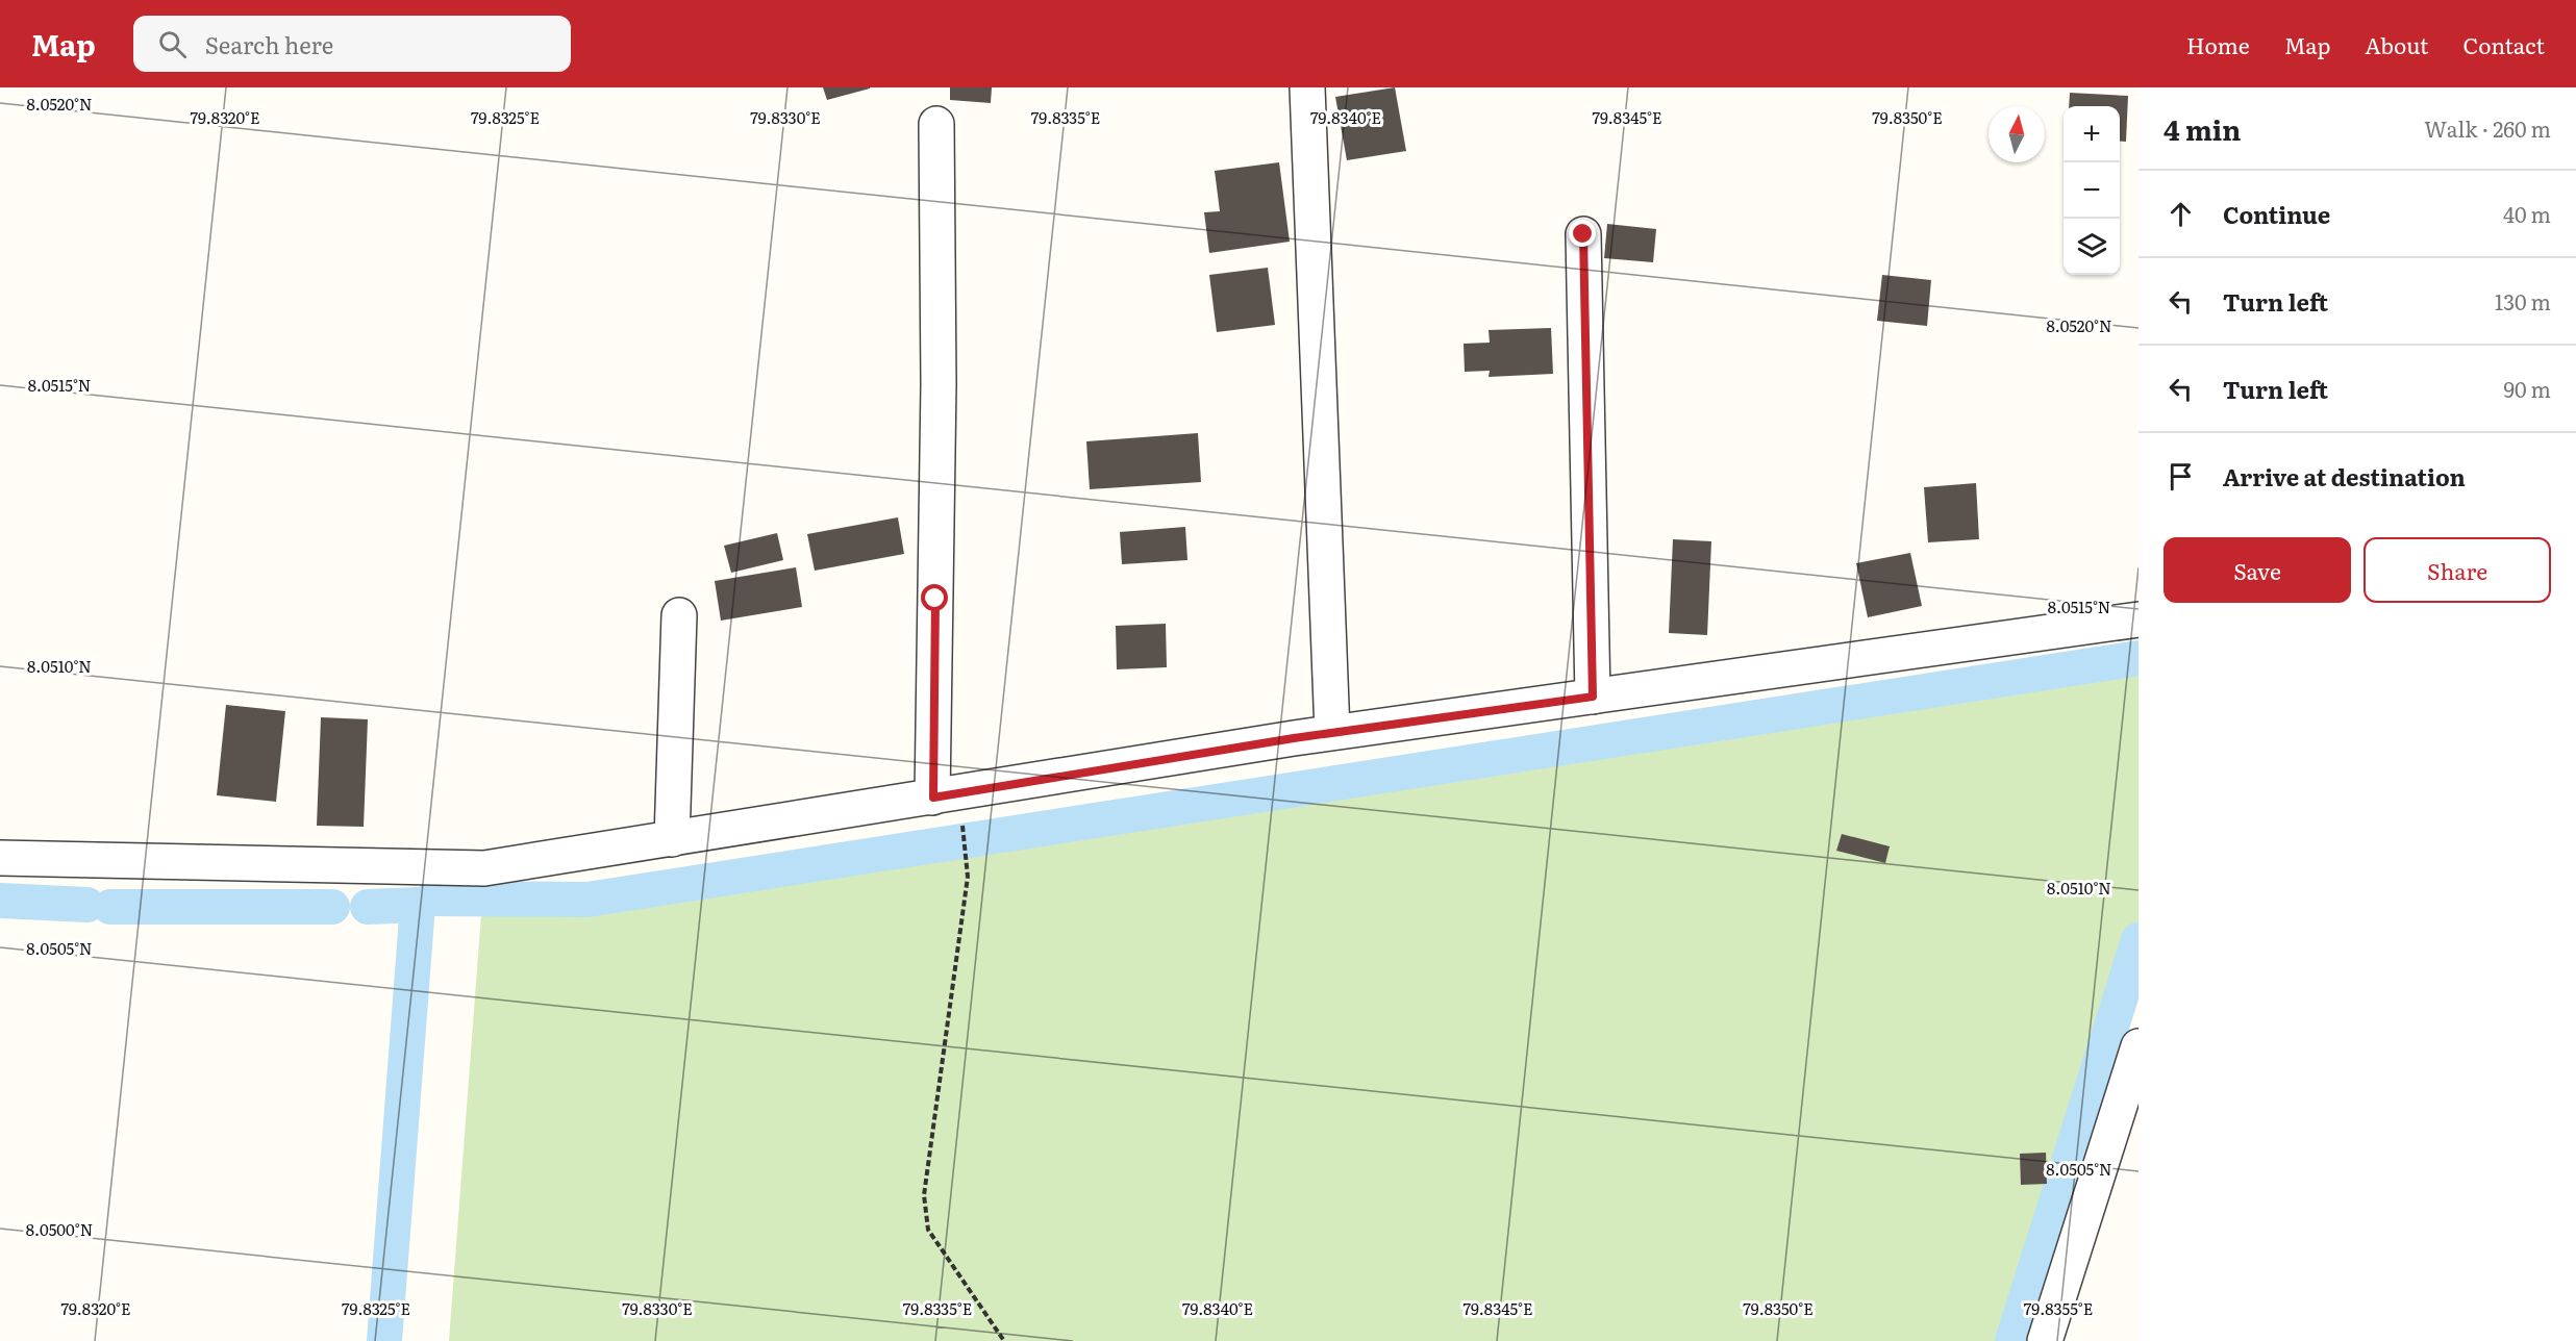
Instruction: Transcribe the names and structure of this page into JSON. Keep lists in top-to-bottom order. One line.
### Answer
{"north":"top","page":{"header":"Map","search":"Search here","nav":["Home","Map","About","Contact"],"heading":["4 min","Walk · 260 m"],"map_buttons":["+","−"],"list":[["Continue","40 m"],["Turn left","130 m"],["Turn left","90 m"],"Arrive at destination"],"buttons":["Save","Share"]},"coordinates":["8.0520°N","79.8320°E","79.8325°E","79.8330°E","79.8335°E","79.8340°E","79.8345°E","79.8350°E","8.0515°N","8.0510°N","8.0505°N","8.0500°N","79.8355°E"]}
